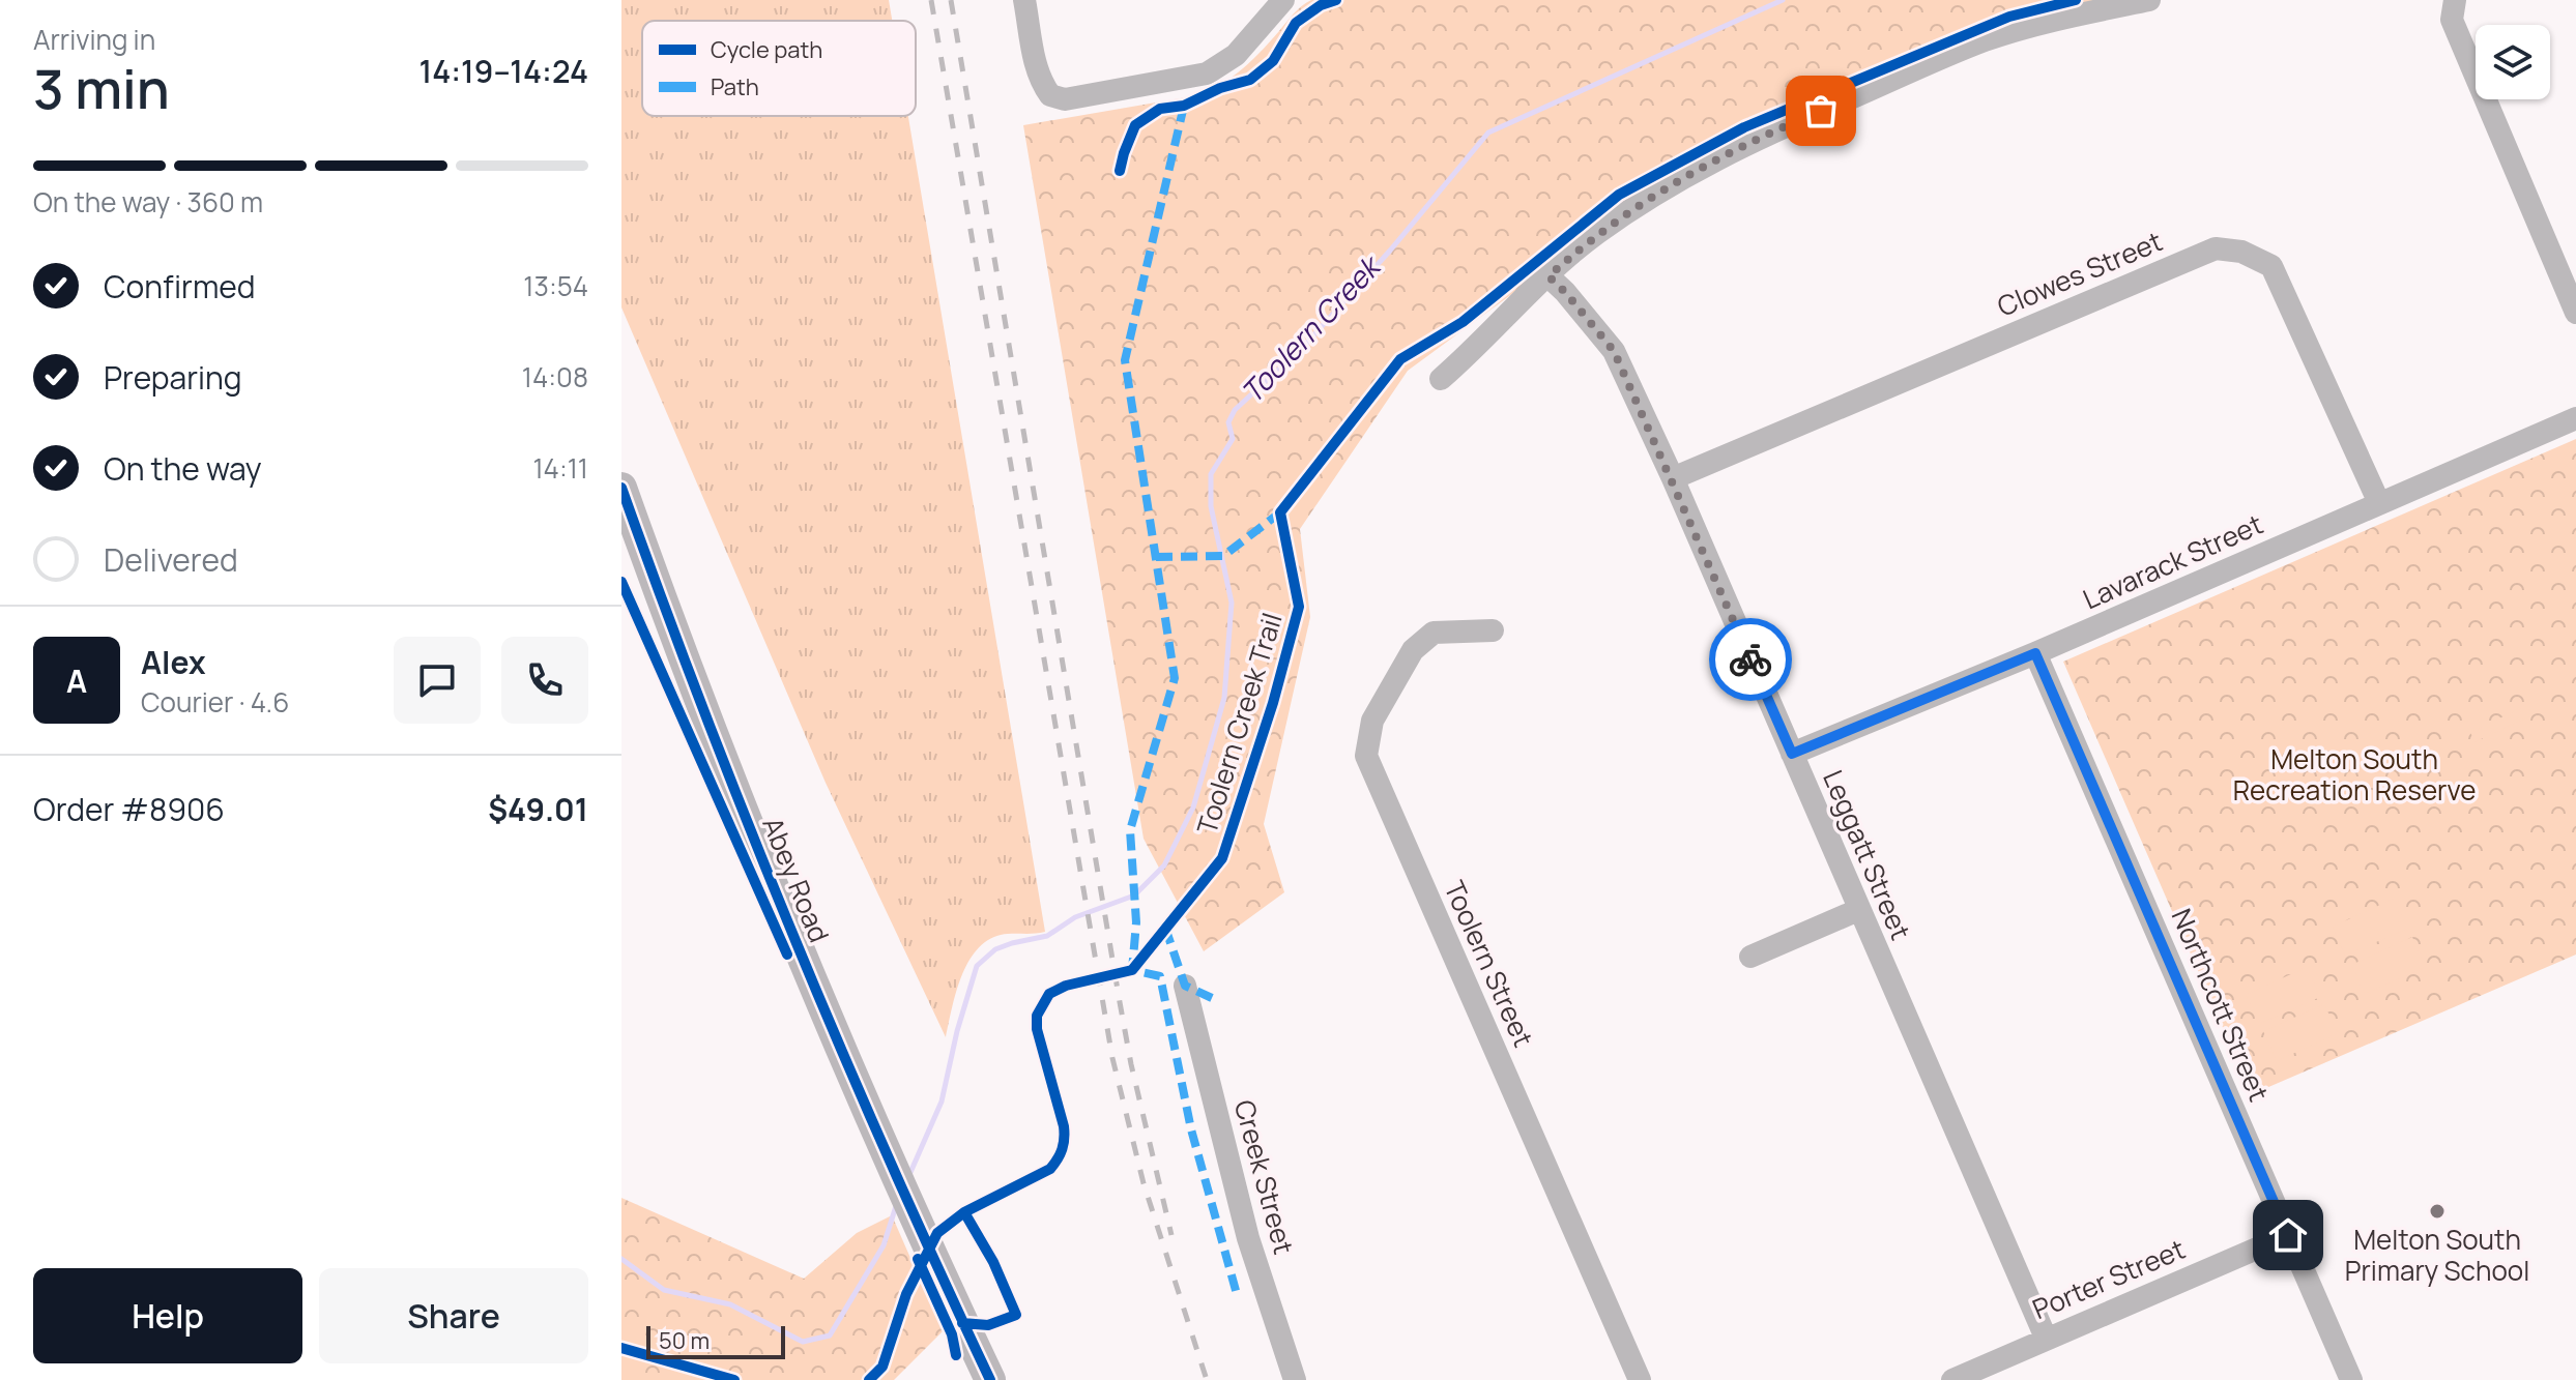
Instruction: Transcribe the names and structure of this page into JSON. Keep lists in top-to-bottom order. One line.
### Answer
{"streets":{"street":["Clowes Street","Lavarack Street","Leggatt Street","Abey Road","Toolern Street","Northcott Street","Creek Street","Porter Street"],"cycle path":["Toolern Creek Trail"]},"crossings":[["Clowes Street","Lavarack Street"],["Clowes Street","Leggatt Street"],["Lavarack Street","Leggatt Street"],["Lavarack Street","Northcott Street"],["Leggatt Street","Porter Street"],["Northcott Street","Porter Street"]],"water":["Toolern Creek"],"parks":["Melton South Recreation Reserve"],"places":["Melton South Primary School"],"legend":["Cycle path","Path"],"scale_bar":"50 m","page":{"heading":["3 min","Arriving in","14:19–14:24"],"panel":["Alex","Courier · 4.6","Order #8906","$49.01"],"bar":"On the way · 360 m","list":[["Confirmed","13:54"],["Preparing","14:08"],["On the way","14:11"],"Delivered"],"round":"A","buttons":["Help","Share"],"scale":"50 m"}}
